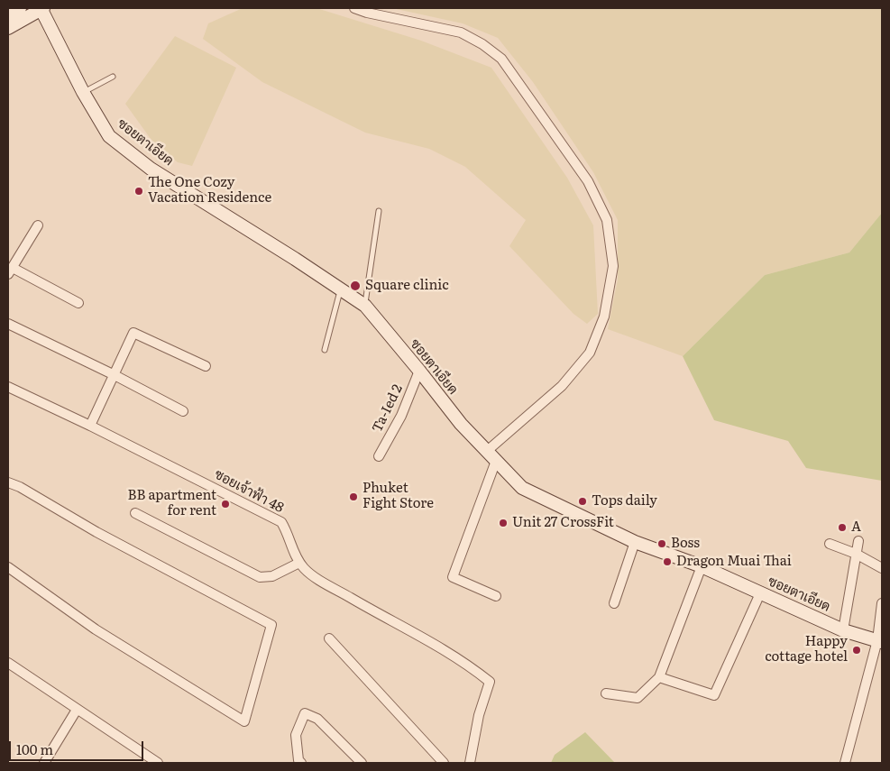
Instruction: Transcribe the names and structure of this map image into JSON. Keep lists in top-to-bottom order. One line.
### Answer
{"streets":{"street":["ซอยตาเอียด","Ta-Ied 2","ซอยเจ้าฟ้า 48"]},"crossings":[["ซอยตาเอียด","Ta-Ied 2"]],"places":["The One Cozy Vacation Residence","Square clinic","Phuket Fight Store","Tops daily","BB apartment for rent","Unit 27 CrossFit","A","Boss","Dragon Muai Thai","Happy cottage hotel"],"scale_bar":"100 m"}
